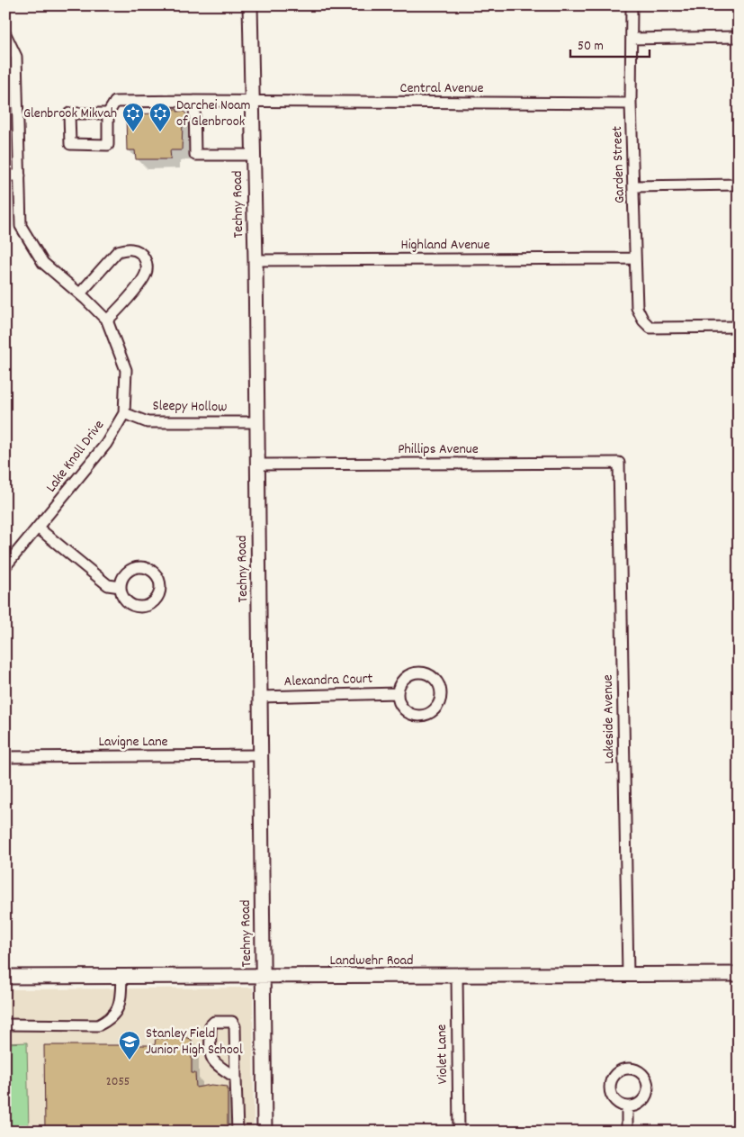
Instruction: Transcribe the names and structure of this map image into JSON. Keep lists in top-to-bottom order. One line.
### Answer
{"streets":{"main road":["Techny Road","Landwehr Road"],"street":["Central Avenue","Garden Street","Highland Avenue","Sleepy Hollow","Phillips Avenue","Lake Knoll Drive","Alexandra Court","Lakeside Avenue","Lavigne Lane","Violet Lane"]},"crossings":[["Central Avenue","Garden Street"],["Central Avenue","Techny Road"],["Garden Street","Highland Avenue"],["Techny Road","Highland Avenue"],["Techny Road","Sleepy Hollow"],["Techny Road","Phillips Avenue"],["Techny Road","Alexandra Court"],["Techny Road","Lavigne Lane"],["Techny Road","Landwehr Road"],["Sleepy Hollow","Lake Knoll Drive"],["Phillips Avenue","Lakeside Avenue"],["Lakeside Avenue","Landwehr Road"],["Landwehr Road","Violet Lane"]],"places":{"synagogue":["Glenbrook Mikvah","Darchei Noam of Glenbrook"],"school or university":["Stanley Field Junior High School"]},"house_numbers":["2055"],"scale_bar":"50 m"}
